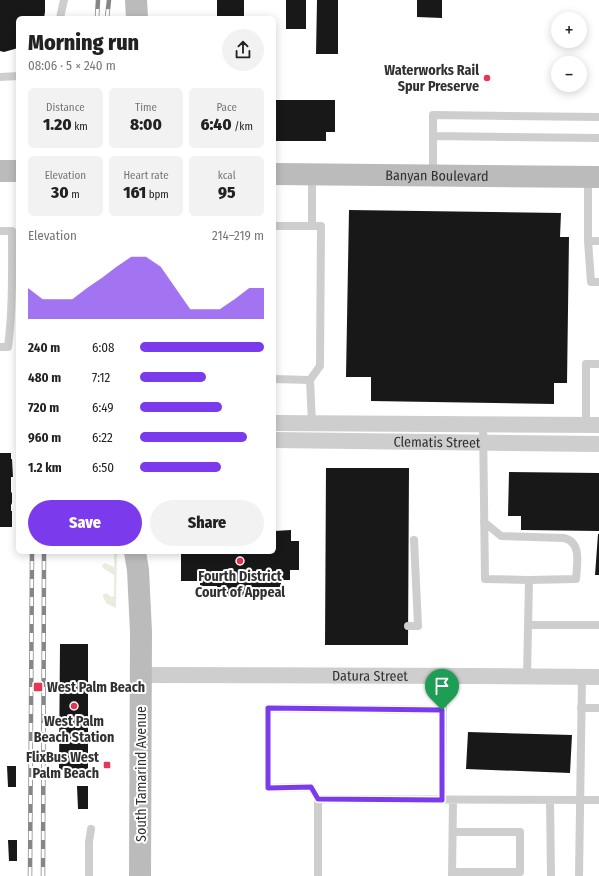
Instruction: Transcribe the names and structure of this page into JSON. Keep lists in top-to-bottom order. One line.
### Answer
{"streets":{"street":["Banyan Boulevard","Clematis Street","Datura Street","South Tamarind Avenue"]},"crossings":[["Datura Street","South Tamarind Avenue"]],"places":{"other":["Waterworks Rail Spur Preserve","Fourth District Court of Appeal","West Palm Beach Station"],"transit":["West Palm Beach","FlixBus West Palm Beach"]},"page":{"map_buttons":["+","−"],"heading":["Morning run","08:06 · 5 × 240 m"],"stats":[["Distance","1.20 km"],["Time","8:00"],["Pace","6:40 /km"],["Elevation","30 m"],["Heart rate","161 bpm"],["kcal","95"]],"chart":["Elevation","214–219 m"],"list":[{"name":"240 m","note":"6:08"},{"name":"480 m","note":"7:12"},{"name":"720 m","note":"6:49"},{"name":"960 m","note":"6:22"},{"name":"1.2 km","note":"6:50"}],"buttons":["Save","Share"]}}
